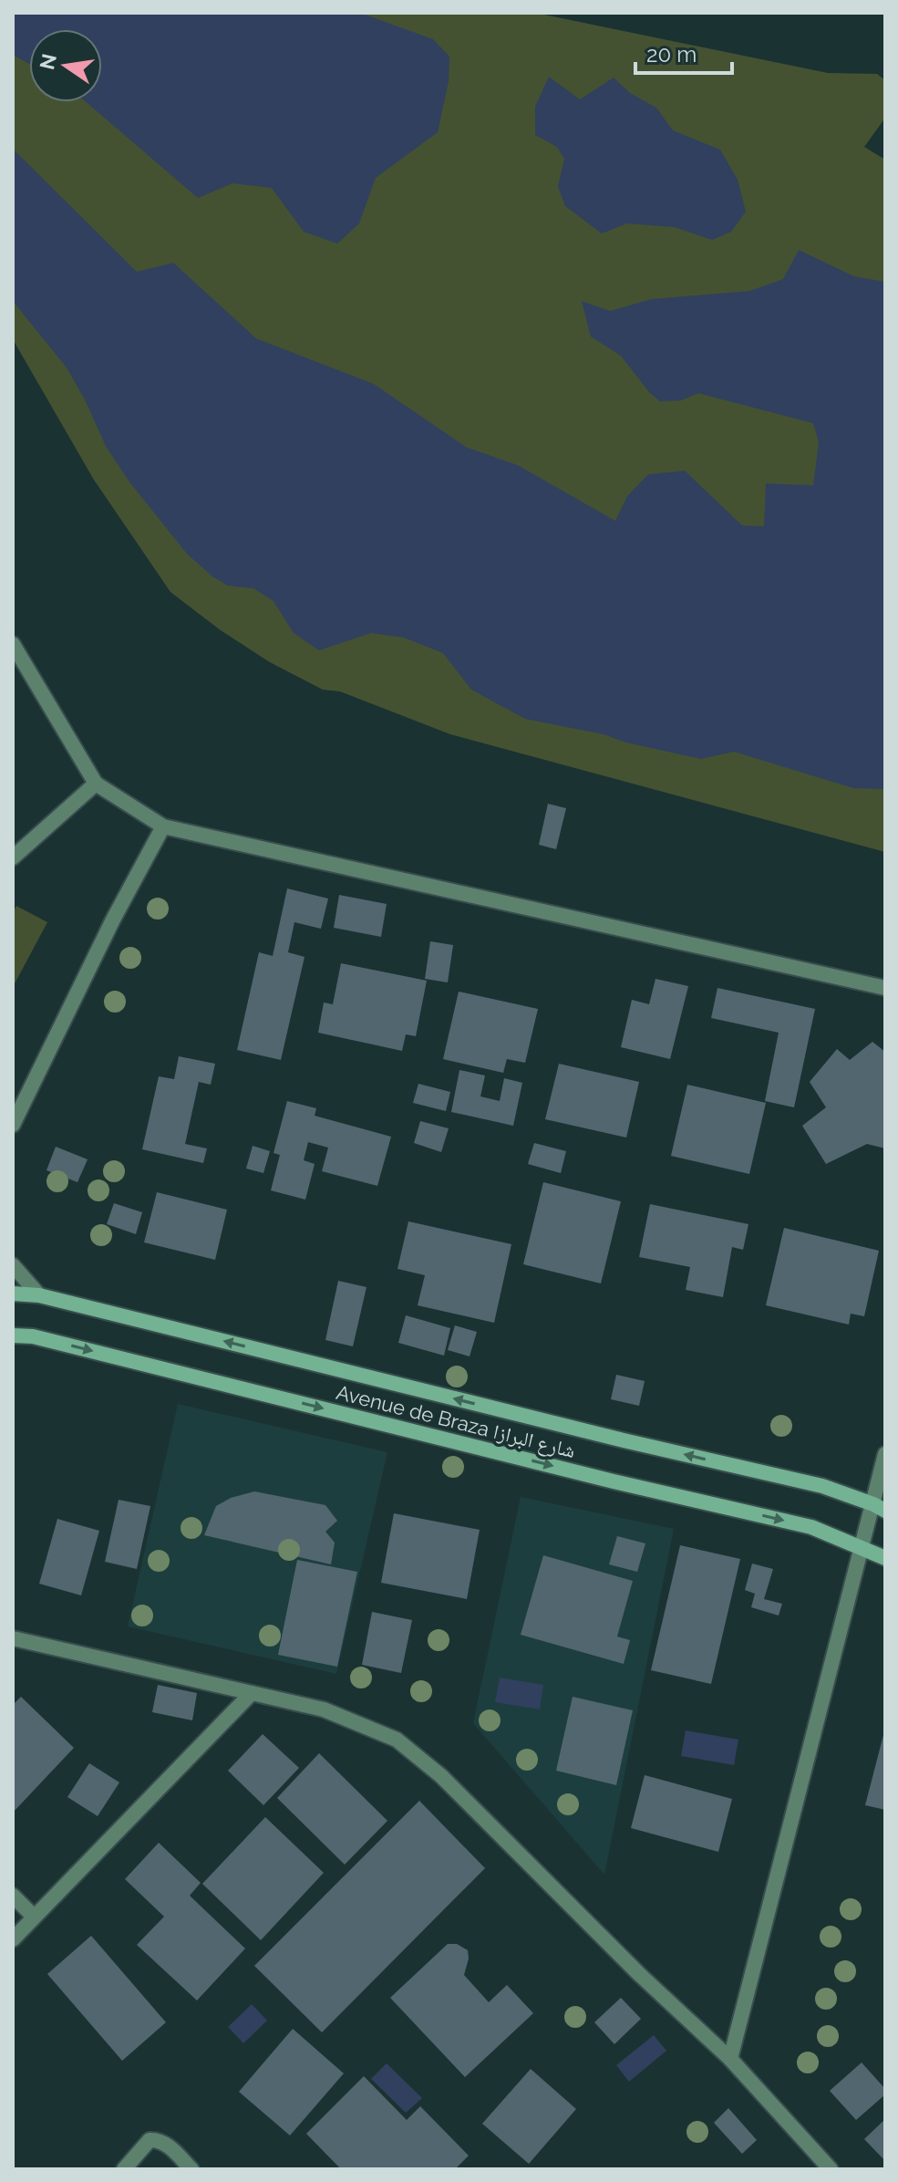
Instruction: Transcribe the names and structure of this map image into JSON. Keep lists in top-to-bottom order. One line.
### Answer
{"streets":{"main road":["Avenue de Braza شارع البرازا"]},"scale_bar":"20 m","north":"left"}
